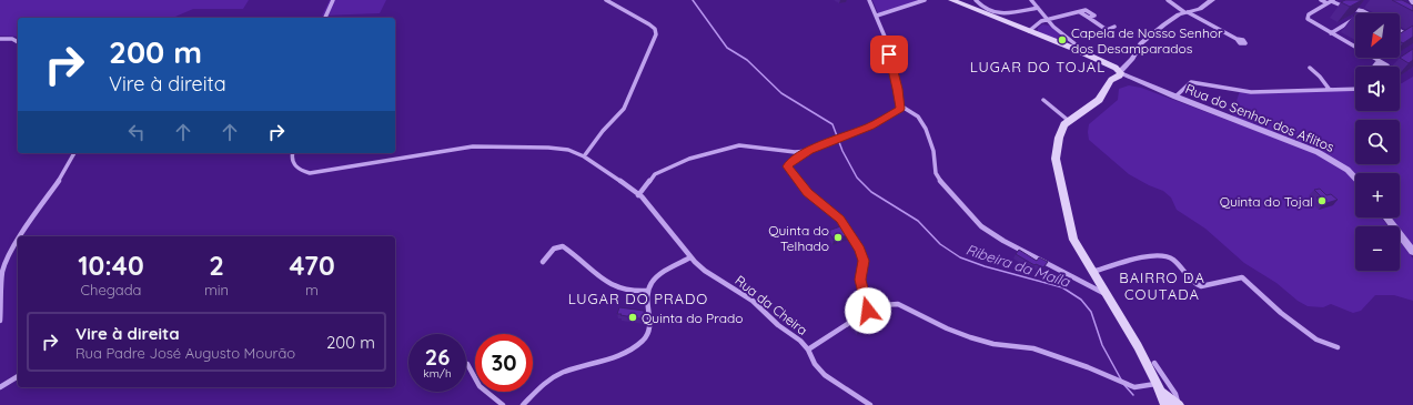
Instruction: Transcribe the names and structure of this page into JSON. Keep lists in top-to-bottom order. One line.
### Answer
{"streets":{"street":["Rua do Senhor dos Aflitos","Rua da Cheira"]},"districts":["LUGAR DO TOJAL","BAIRRO DA COUTADA","LUGAR DO PRADO"],"water":["Ribeira da Maíla"],"places":["Capela de Nosso Senhor dos Desamparados","Quinta do Tojal","Quinta do Telhado","Quinta do Prado"],"north":"bottom left","page":{"map_buttons":["+","−"],"turn":["200 m","Vire à direita"],"eta":["10:40","Chegada","2","min","470","m"],"list":[{"name":"Vire à direita","note":"Rua Padre José Augusto Mourão","value":"200 m"}],"speed":"26 km/h","limit":"30"}}
